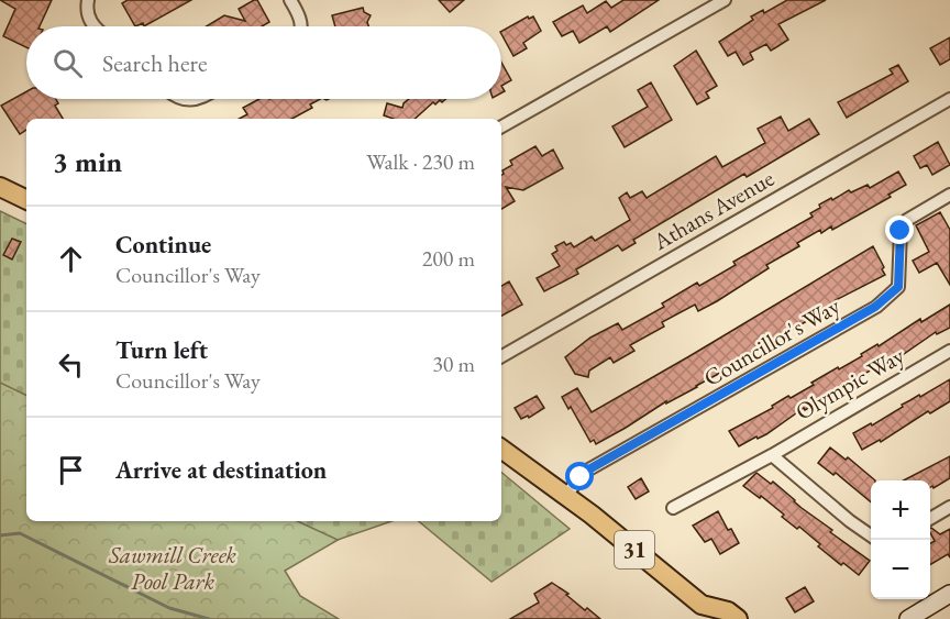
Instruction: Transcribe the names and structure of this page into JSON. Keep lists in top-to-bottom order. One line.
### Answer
{"streets":{"main road":["31"],"street":["Athans Avenue","Councillor's Way","Olympic Way"]},"crossings":[["Councillor's Way","31"]],"parks":["Sawmill Creek Pool Park"],"page":{"search":"Search here","heading":["3 min","Walk · 230 m"],"list":[["Continue","Councillor's Way","200 m"],["Turn left","Councillor's Way","30 m"],"Arrive at destination"],"map_buttons":["+","−"]}}
